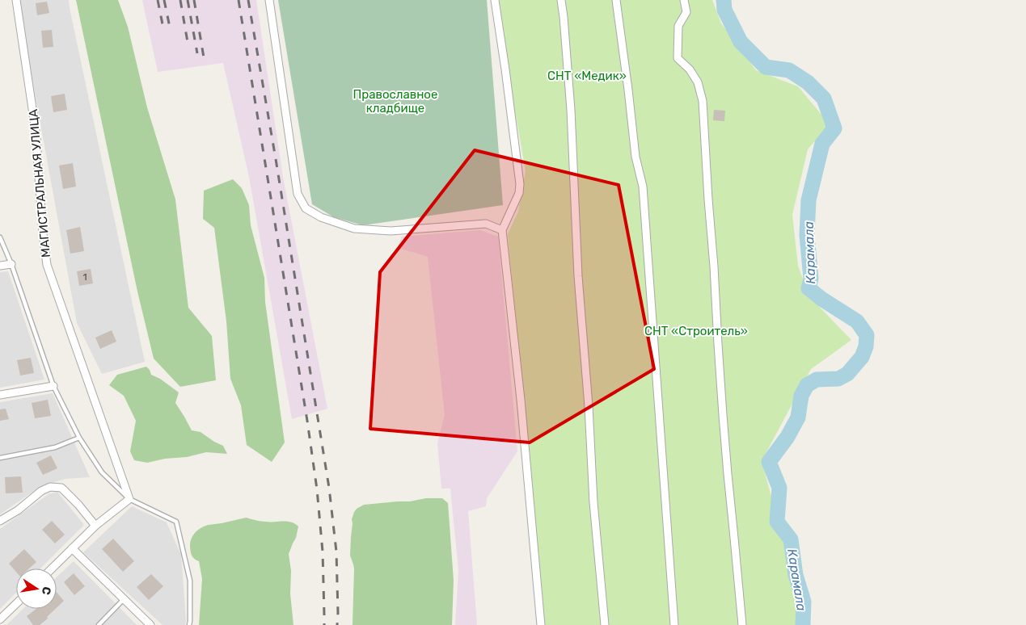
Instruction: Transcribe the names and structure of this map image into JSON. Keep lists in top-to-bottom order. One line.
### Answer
{"streets":{"street":["МАГИСТРАЛЬНАЯ УЛИЦА"]},"water":["Карамала"],"parks":["СНТ «Медик»","Православное кладбище","СНТ «Строитель»"],"house_numbers":["1"],"north":"right"}
